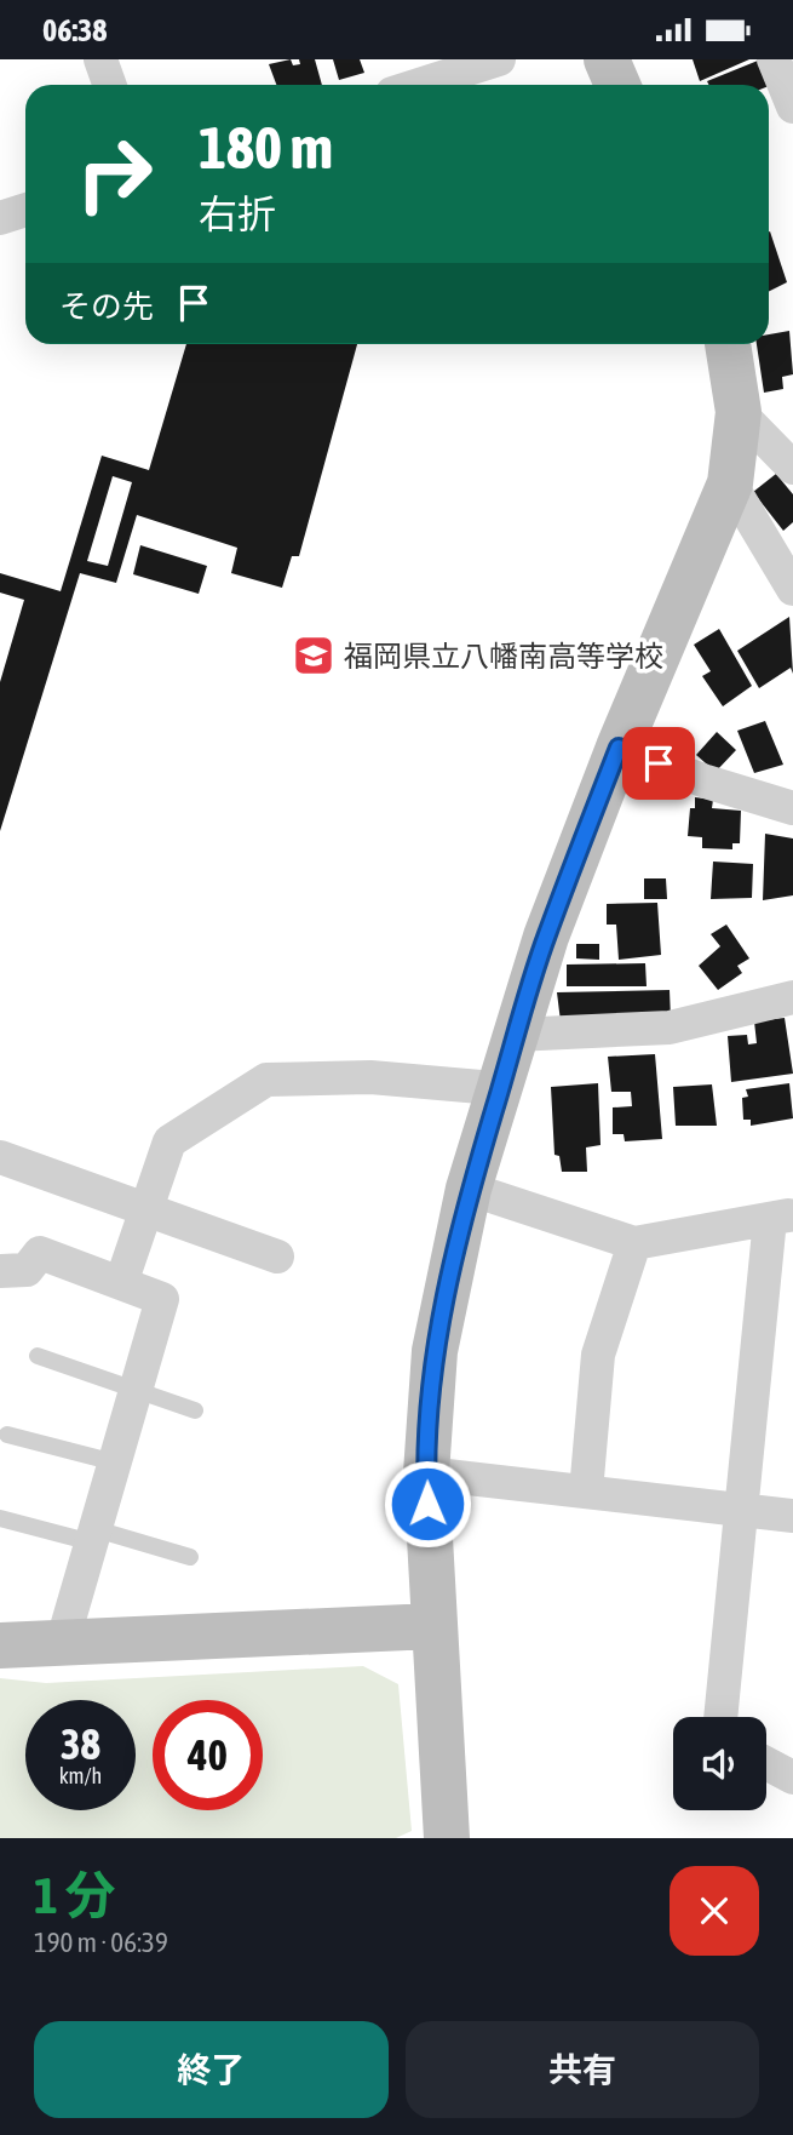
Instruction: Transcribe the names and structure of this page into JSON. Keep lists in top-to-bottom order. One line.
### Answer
{"places":{"school or university":["福岡県立八幡南高等学校"]},"page":{"status":"06:38","turn":["180 m","右折"],"then":"その先","speed":"38 km/h","limit":"40","heading":["1 分","190 m · 06:39"],"buttons":["終了","共有"]}}
